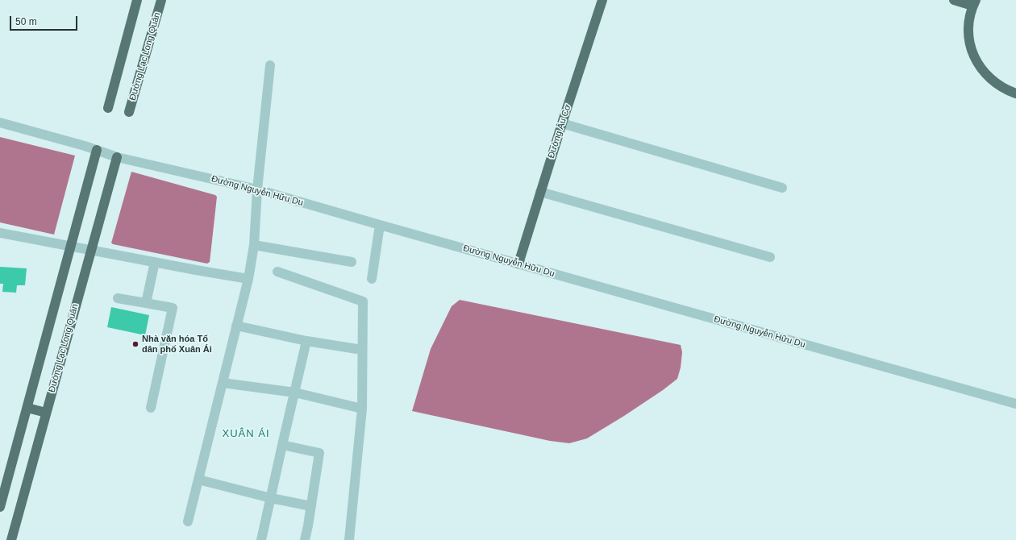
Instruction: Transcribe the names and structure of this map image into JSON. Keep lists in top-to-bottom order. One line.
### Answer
{"streets":{"main road":["Đường Lạc Long Quân","Đường Âu Cơ"],"street":["Đường Nguyễn Hữu Du"]},"crossings":[["Đường Lạc Long Quân","Đường Nguyễn Hữu Du"],["Đường Âu Cơ","Đường Nguyễn Hữu Du"]],"districts":["XUÂN ÁI"],"places":["Nhà văn hóa Tổ dân phố Xuân Ái"],"scale_bar":"50 m"}
